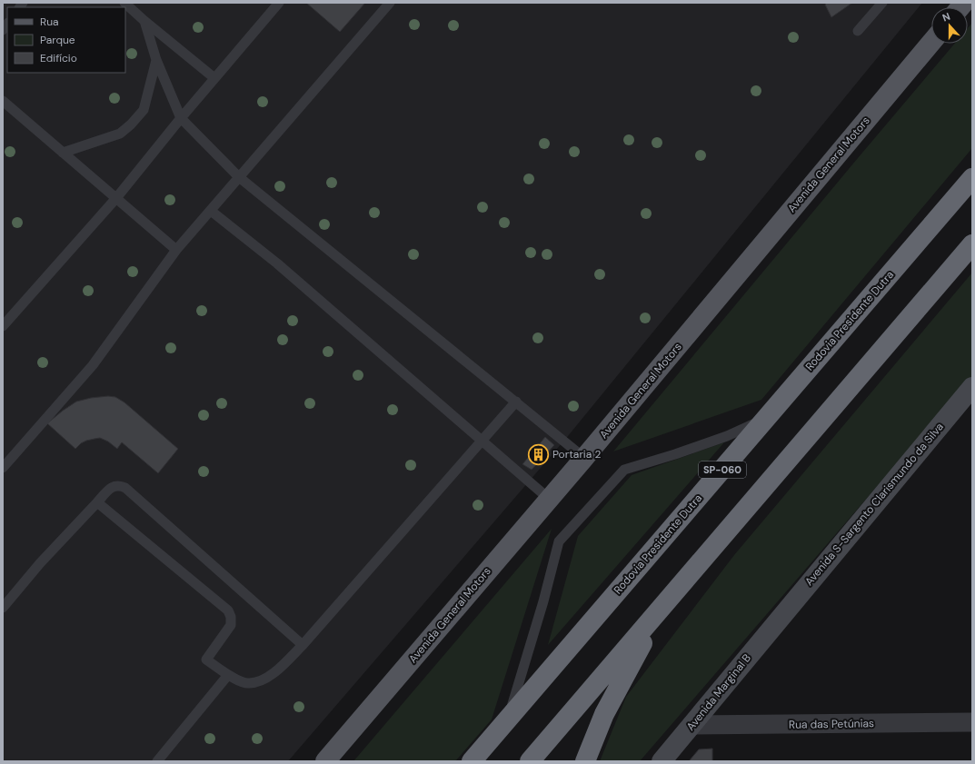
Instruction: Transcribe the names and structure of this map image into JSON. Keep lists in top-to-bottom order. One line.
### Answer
{"streets":{"highway":["Rodovia Presidente Dutra","SP-060"],"main road":["Avenida General Motors"],"street":["Avenida S-Sargento Clarismundo da Silva","Avenida Marginal B","Rua das Petúnias"]},"crossings":[["Avenida S-Sargento Clarismundo da Silva","Avenida Marginal B"],["Avenida Marginal B","Rua das Petúnias"]],"places":{"building":["Portaria 2"]},"legend":["Rua","Parque","Edifício"],"north":"top"}
